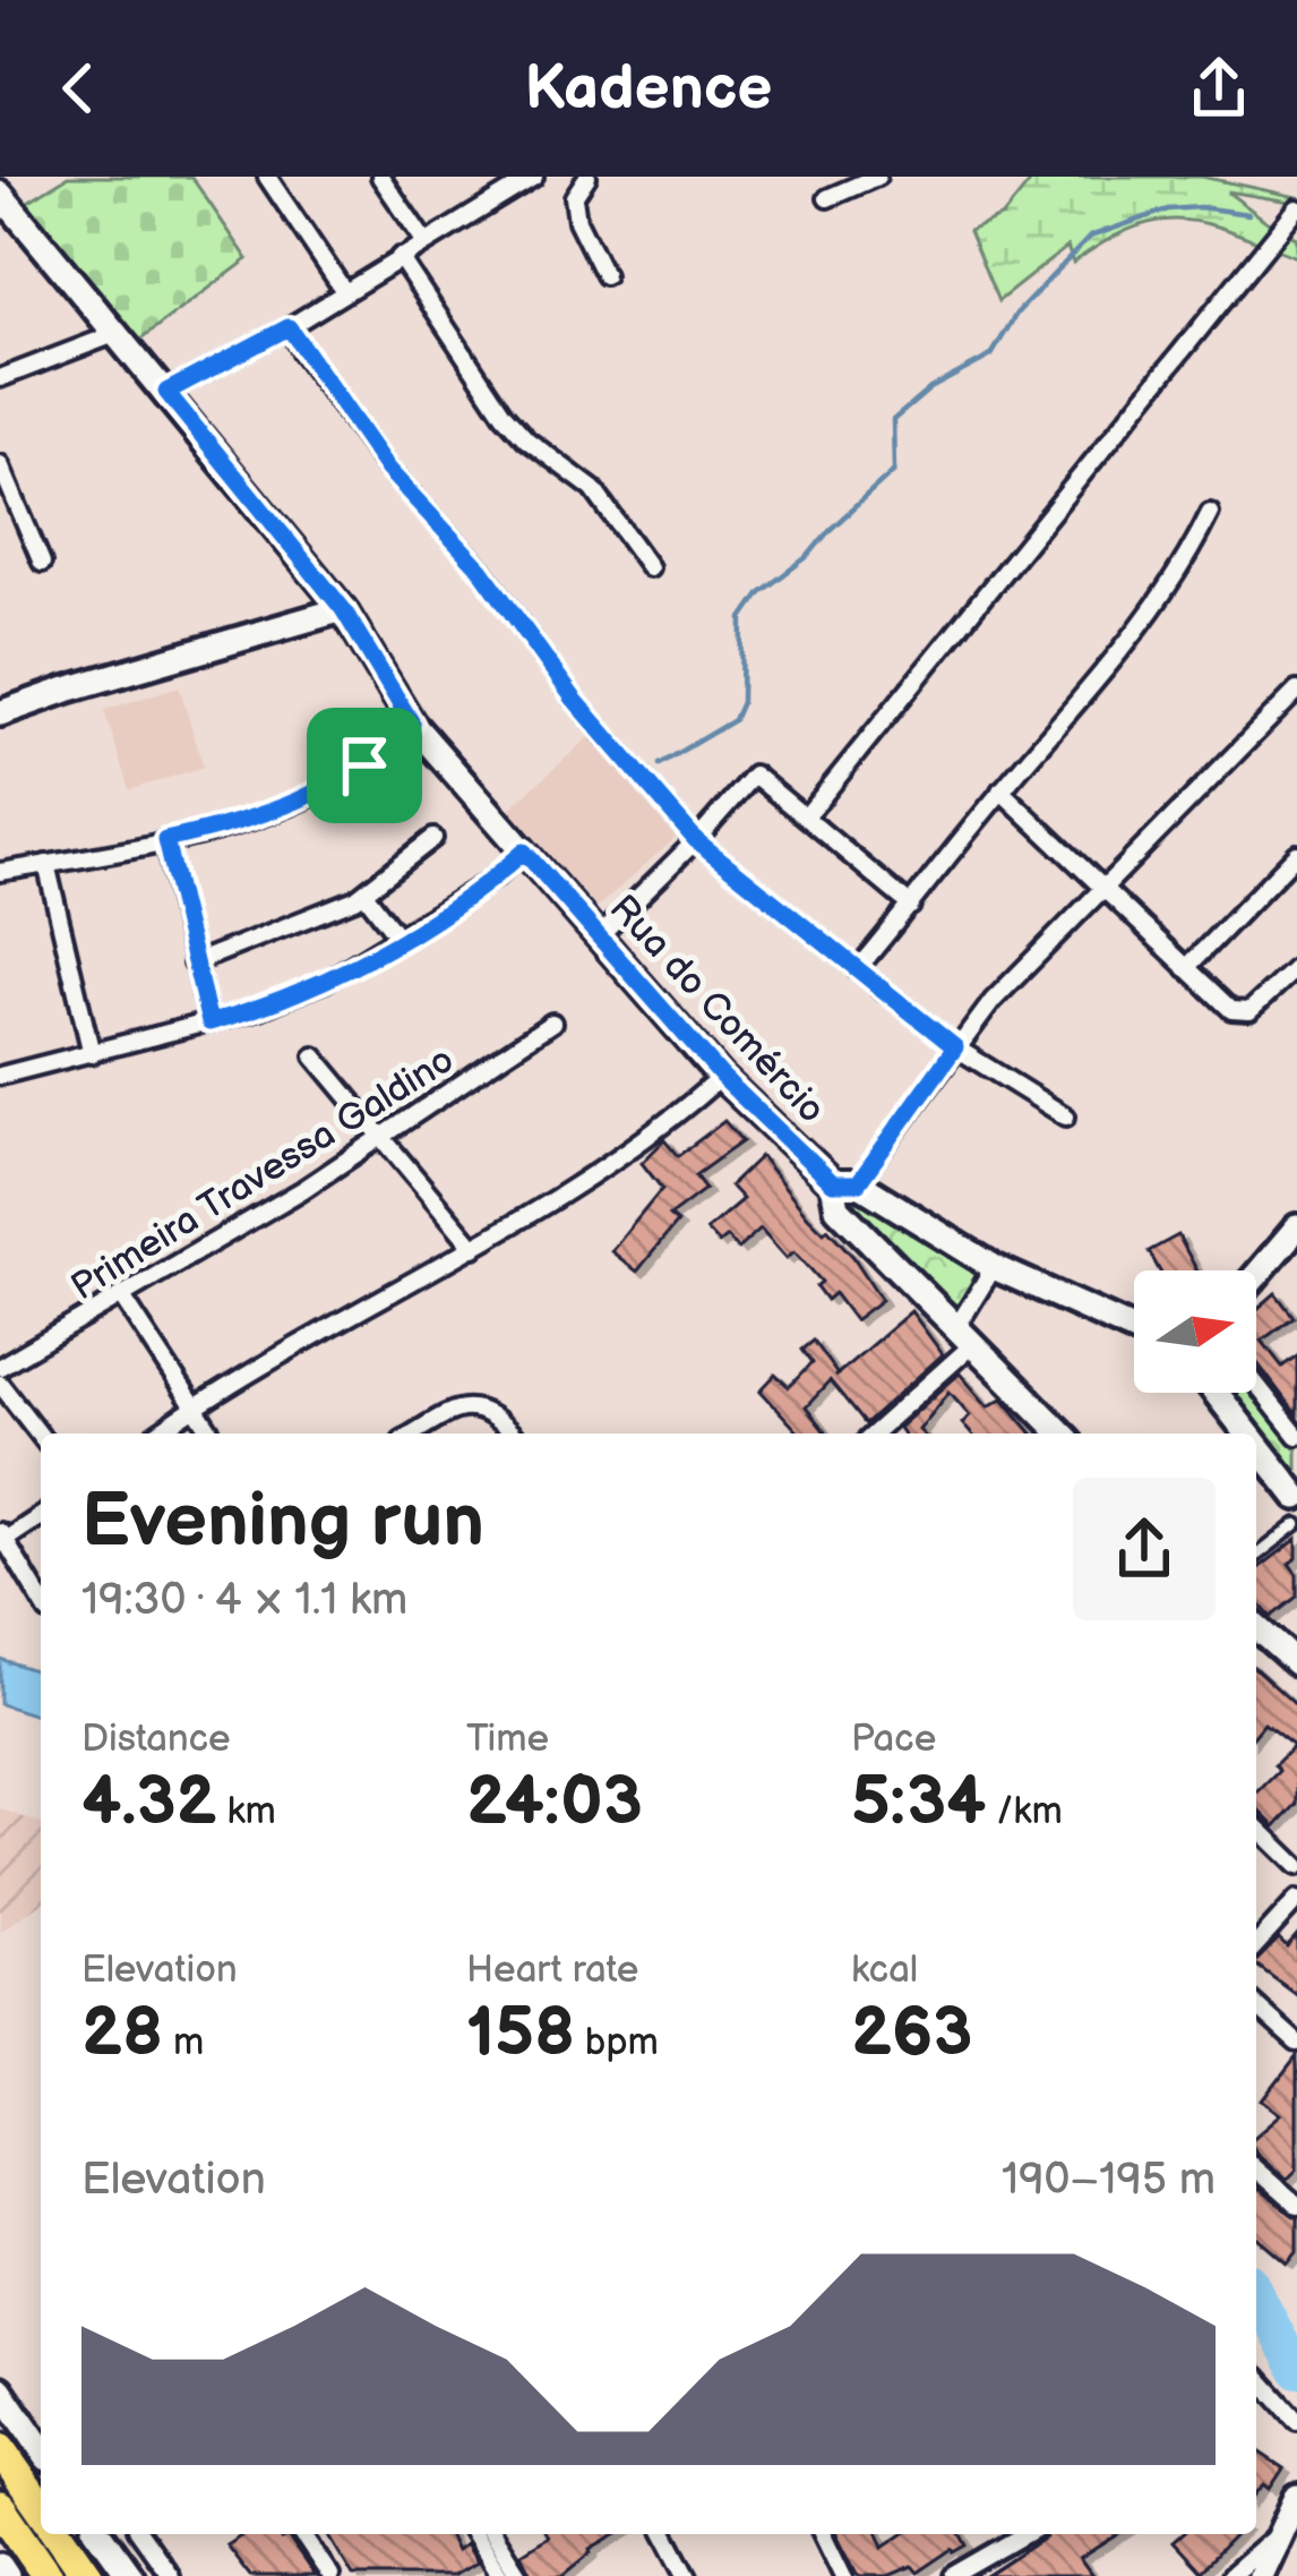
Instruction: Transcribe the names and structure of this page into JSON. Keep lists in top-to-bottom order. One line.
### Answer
{"streets":{"main road":["Rua do Comércio"],"street":["Primeira Travessa Galdino"]},"north":"right","page":{"header":"Kadence","heading":["Evening run","19:30 · 4 × 1.1 km"],"stats":[["Distance","4.32 km"],["Time","24:03"],["Pace","5:34 /km"],["Elevation","28 m"],["Heart rate","158 bpm"],["kcal","263"]],"chart":["Elevation","190–195 m"]}}
